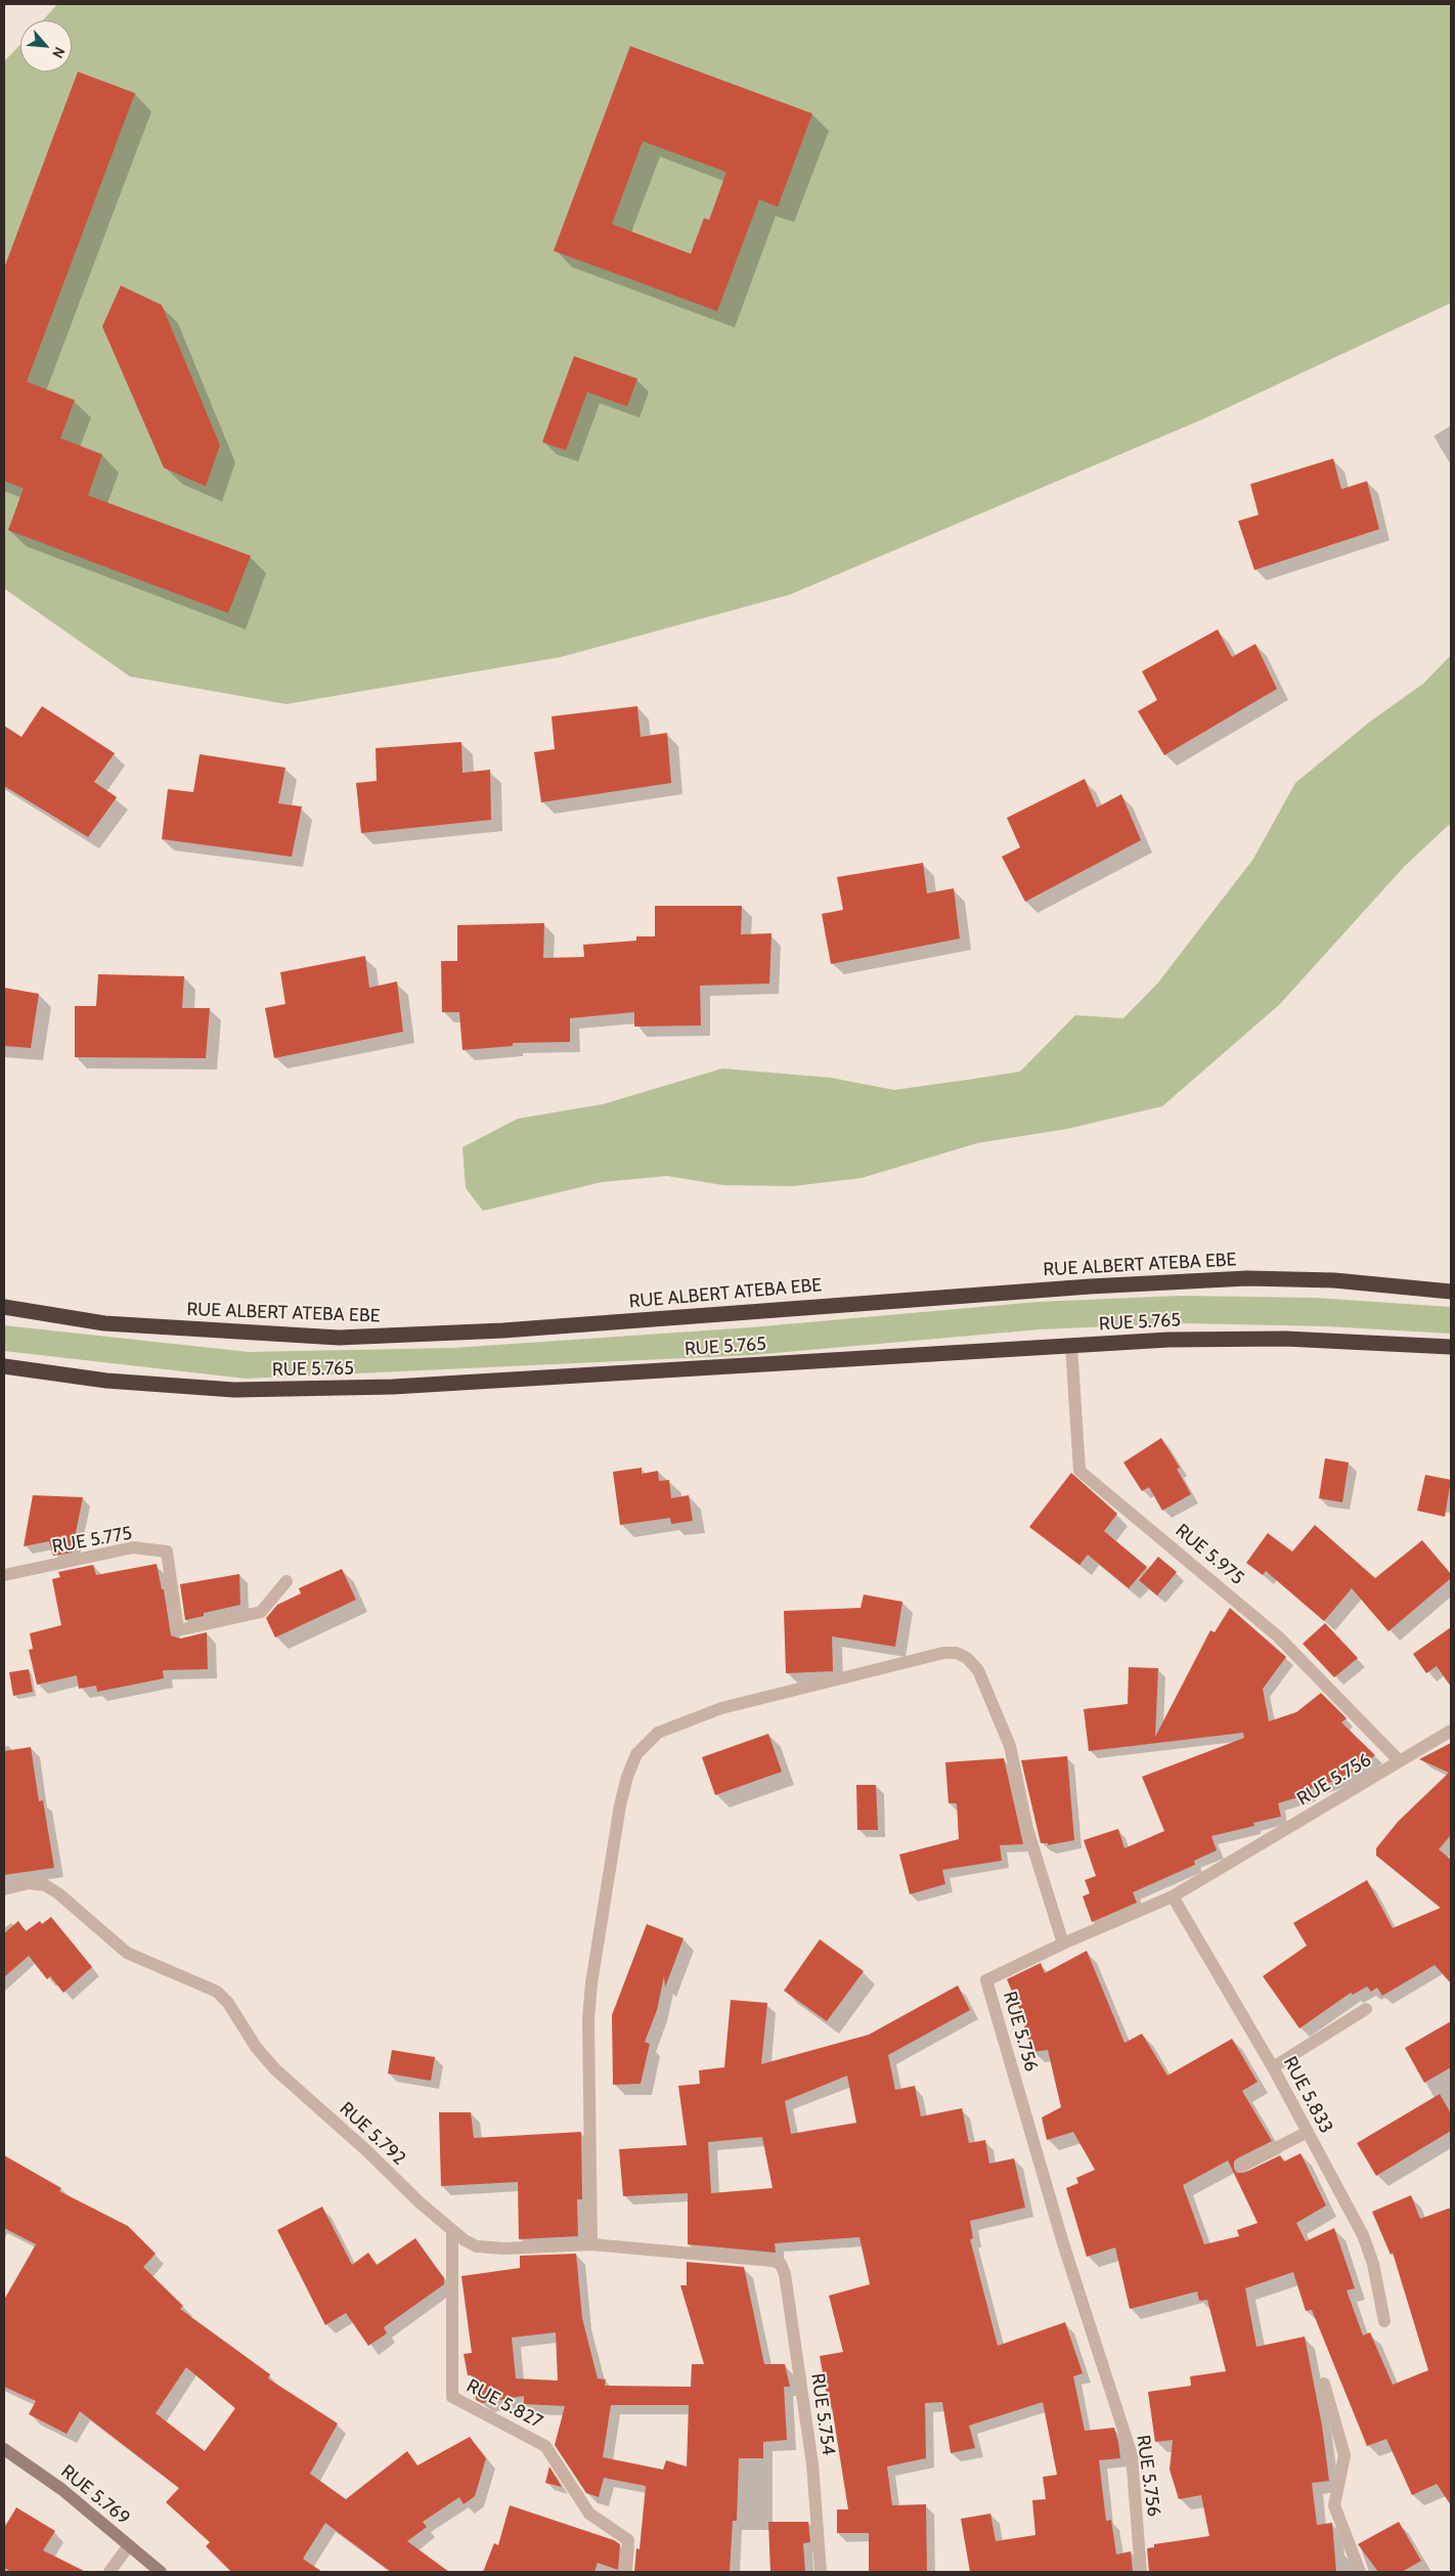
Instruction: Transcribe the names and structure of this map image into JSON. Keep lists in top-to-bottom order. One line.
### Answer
{"streets":{"highway":["RUE ALBERT ATEBA EBE","RUE 5.765"],"main road":["RUE 5.769"],"street":["RUE 5.775","RUE 5.975","RUE 5.756","RUE 5.833","RUE 5.792","RUE 5.827","RUE 5.754"]},"crossings":[["RUE 5.765","RUE 5.975"],["RUE 5.975","RUE 5.756"],["RUE 5.756","RUE 5.833"],["RUE 5.792","RUE 5.827"],["RUE 5.792","RUE 5.754"]],"north":"bottom right"}
